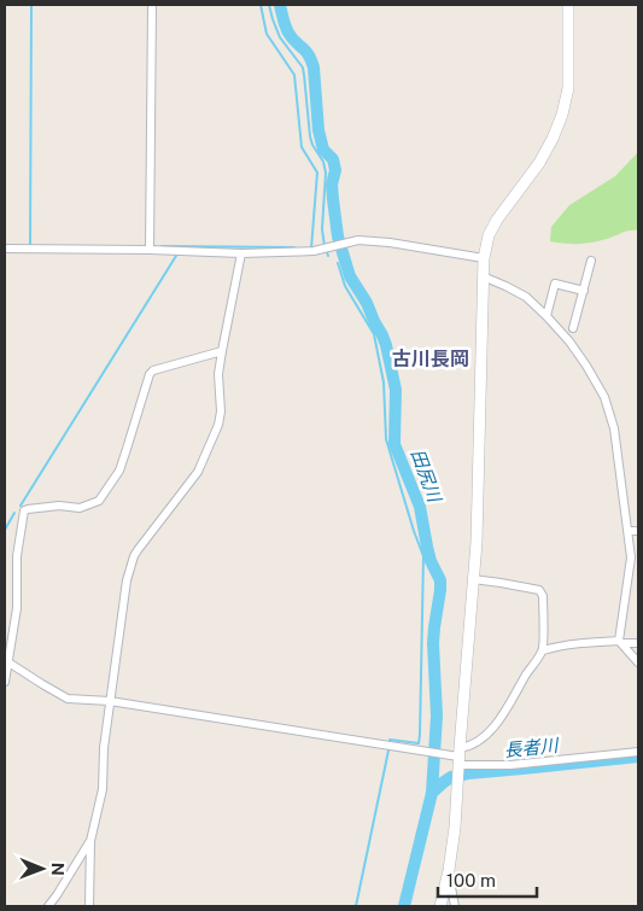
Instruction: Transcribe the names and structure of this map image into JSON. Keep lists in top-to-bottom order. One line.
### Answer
{"districts":["古川長岡"],"water":["田尻川","長者川"],"scale_bar":"100 m","north":"right"}
